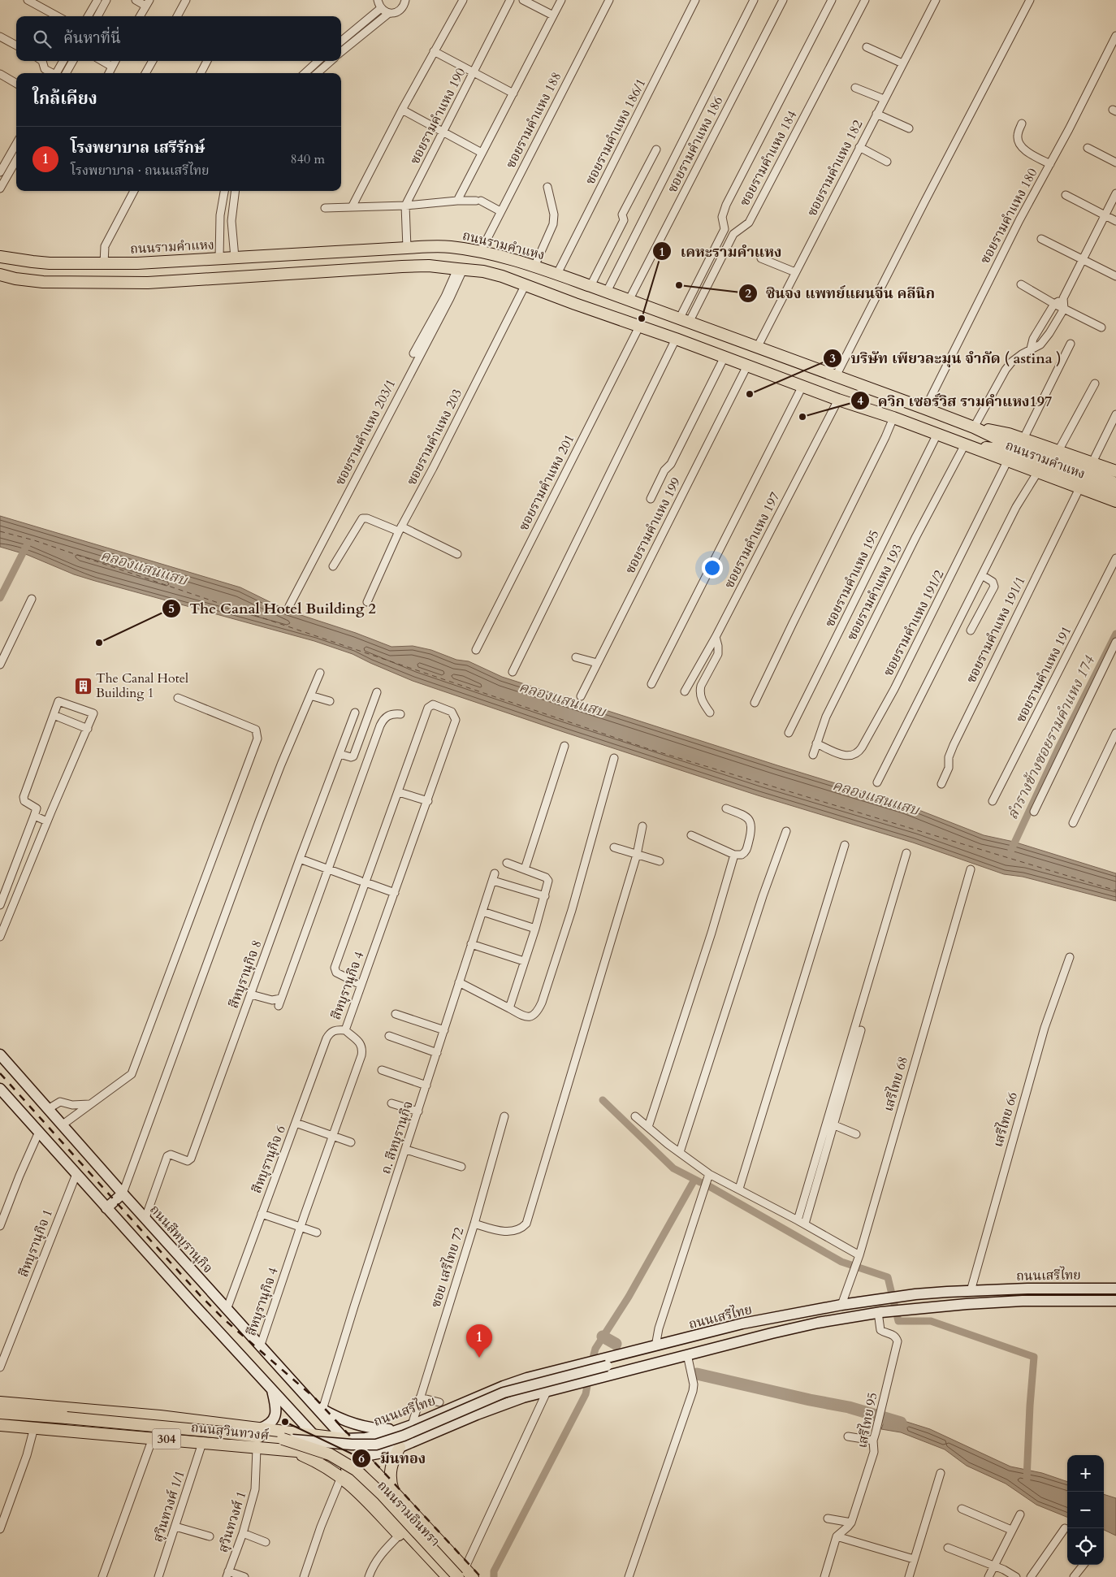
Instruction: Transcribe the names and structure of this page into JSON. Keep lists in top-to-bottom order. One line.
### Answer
{"streets":{"main road":["ถนนรามคำแหง","ถนนสีหบุรานุกิจ","ถนนเสรีไทย","ถนนสุวินทวงศ์","304","ถนนรามอินทรา"],"street":["ซอยรามคำแหง 190","ซอยรามคำแหง 188","ซอยรามคำแหง 186/1","ซอยรามคำแหง 186","ซอยรามคำแหง 184","ซอยรามคำแหง 182","ซอยรามคำแหง 180","ซอยรามคำแหง 203/1","ซอยรามคำแหง 203","ซอยรามคำแหง 201","ซอยรามคำแหง 199","ซอยรามคำแหง 197","ซอยรามคำแหง 195","ซอยรามคำแหง 193","ซอยรามคำแหง 191/2","ซอยรามคำแหง 191/1","ซอยรามคำแหง 191","สีหบุรานุกิจ 8","สีหบุรานุกิจ 4","เสรีไทย 68","เสรีไทย 66","ถ. สีหบุรานุกิจ","สีหบุรานุกิจ 6","สีหบุรานุกิจ 1","ซอย เสรีไทย 72","เสรีไทย 95","สุวินทวงศ์ 1/1","สุวินทวงศ์ 1"]},"crossings":[["ซอยรามคำแหง 190","ถนนรามคำแหง"],["ซอยรามคำแหง 188","ถนนรามคำแหง"],["ซอยรามคำแหง 186/1","ถนนรามคำแหง"],["ซอยรามคำแหง 186","ถนนรามคำแหง"],["ซอยรามคำแหง 184","ถนนรามคำแหง"],["ซอยรามคำแหง 182","ถนนรามคำแหง"],["ซอยรามคำแหง 180","ถนนรามคำแหง"],["ถนนรามคำแหง","ซอยรามคำแหง 203/1"],["ถนนรามคำแหง","ซอยรามคำแหง 203"],["ถนนรามคำแหง","ซอยรามคำแหง 201"],["ถนนรามคำแหง","ซอยรามคำแหง 199"],["ถนนรามคำแหง","ซอยรามคำแหง 197"],["ถนนรามคำแหง","ซอยรามคำแหง 195"],["ถนนรามคำแหง","ซอยรามคำแหง 193"],["ถนนรามคำแหง","ซอยรามคำแหง 191/2"],["ถนนรามคำแหง","ซอยรามคำแหง 191/1"],["ซอยรามคำแหง 193","ซอยรามคำแหง 191/2"],["สีหบุรานุกิจ 8","ถนนสีหบุรานุกิจ"],["สีหบุรานุกิจ 4","สีหบุรานุกิจ 6"],["สีหบุรานุกิจ 4","ถนนสีหบุรานุกิจ"],["เสรีไทย 68","ถนนเสรีไทย"],["เสรีไทย 66","ถนนเสรีไทย"],["สีหบุรานุกิจ 6","ถนนสีหบุรานุกิจ"],["ถนนสีหบุรานุกิจ","ถนนเสรีไทย"],["ถนนสีหบุรานุกิจ","ถนนสุวินทวงศ์"],["ถนนสีหบุรานุกิจ","ถนนรามอินทรา"],["ซอย เสรีไทย 72","ถนนเสรีไทย"],["ถนนเสรีไทย","เสรีไทย 95"],["ถนนเสรีไทย","ถนนสุวินทวงศ์"],["ถนนเสรีไทย","ถนนรามอินทรา"],["ถนนสุวินทวงศ์","สุวินทวงศ์ 1/1"],["ถนนสุวินทวงศ์","ถนนรามอินทรา"],["ถนนสุวินทวงศ์","สุวินทวงศ์ 1"]],"water":["คลองแสนแสบ","ลำรางข้างซอยรามคำแหง 174"],"places":{"other":["ซินจง แพทย์แผนจีน คลีนิก","เคหะรามคำแหง","บริษัท เพียวละมุน จำกัด ( astina )","ควิก เซอร์วิส รามคำแหง197","The Canal Hotel Building 2","มีนทอง"],"building":["The Canal Hotel Building 1"]},"page":{"search":"ค้นหาที่นี่","heading":"ใกล้เคียง","list":[{"mark":"1","name":"โรงพยาบาล เสรีรักษ์","note":"โรงพยาบาล · ถนนเสรีไทย","value":"840 m"}],"pins":"1","map_buttons":["+","−"]}}
